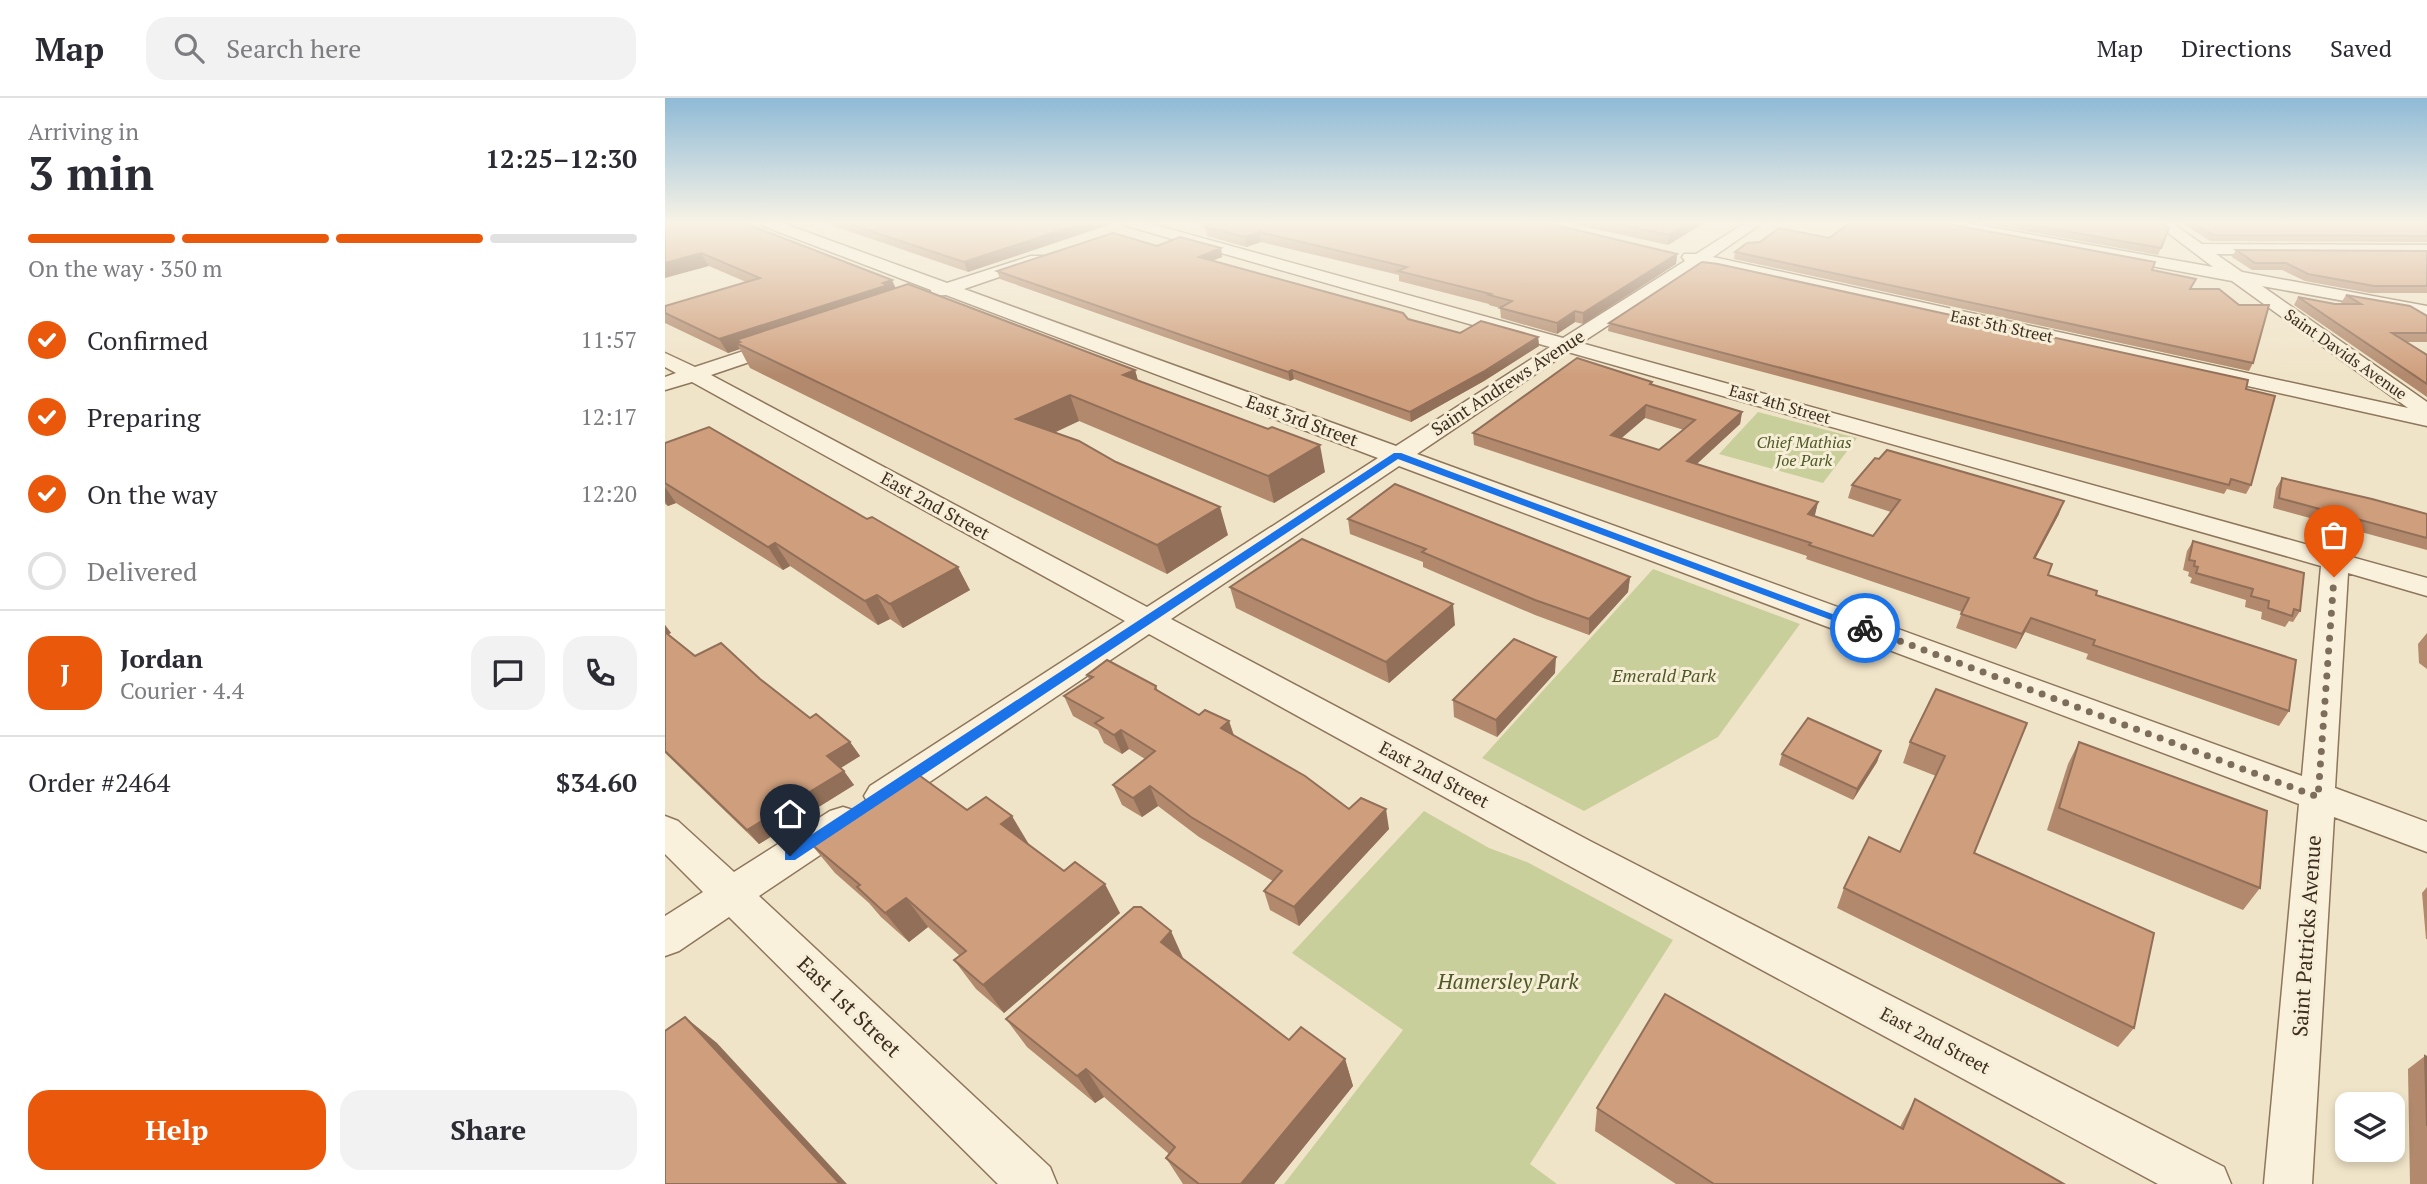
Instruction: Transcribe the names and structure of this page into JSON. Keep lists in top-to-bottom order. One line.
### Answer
{"streets":{"street":["East 5th Street","Saint Davids Avenue","Saint Andrews Avenue","East 4th Street","East 3rd Street","East 2nd Street","Saint Patricks Avenue","East 1st Street"]},"crossings":[["Saint Andrews Avenue","East 4th Street"],["Saint Andrews Avenue","East 3rd Street"],["Saint Andrews Avenue","East 2nd Street"],["Saint Andrews Avenue","East 1st Street"],["East 4th Street","Saint Patricks Avenue"],["East 3rd Street","Saint Patricks Avenue"]],"parks":["Chief Mathias Joe Park","Emerald Park","Hamersley Park"],"page":{"header":"Map","search":"Search here","nav":["Map","Directions","Saved"],"heading":["3 min","Arriving in","12:25–12:30"],"panel":["Jordan","Courier · 4.4","Order #2464","$34.60"],"bar":"On the way · 350 m","list":[["Confirmed","11:57"],["Preparing","12:17"],["On the way","12:20"],"Delivered"],"round":"J","buttons":["Help","Share"]}}
